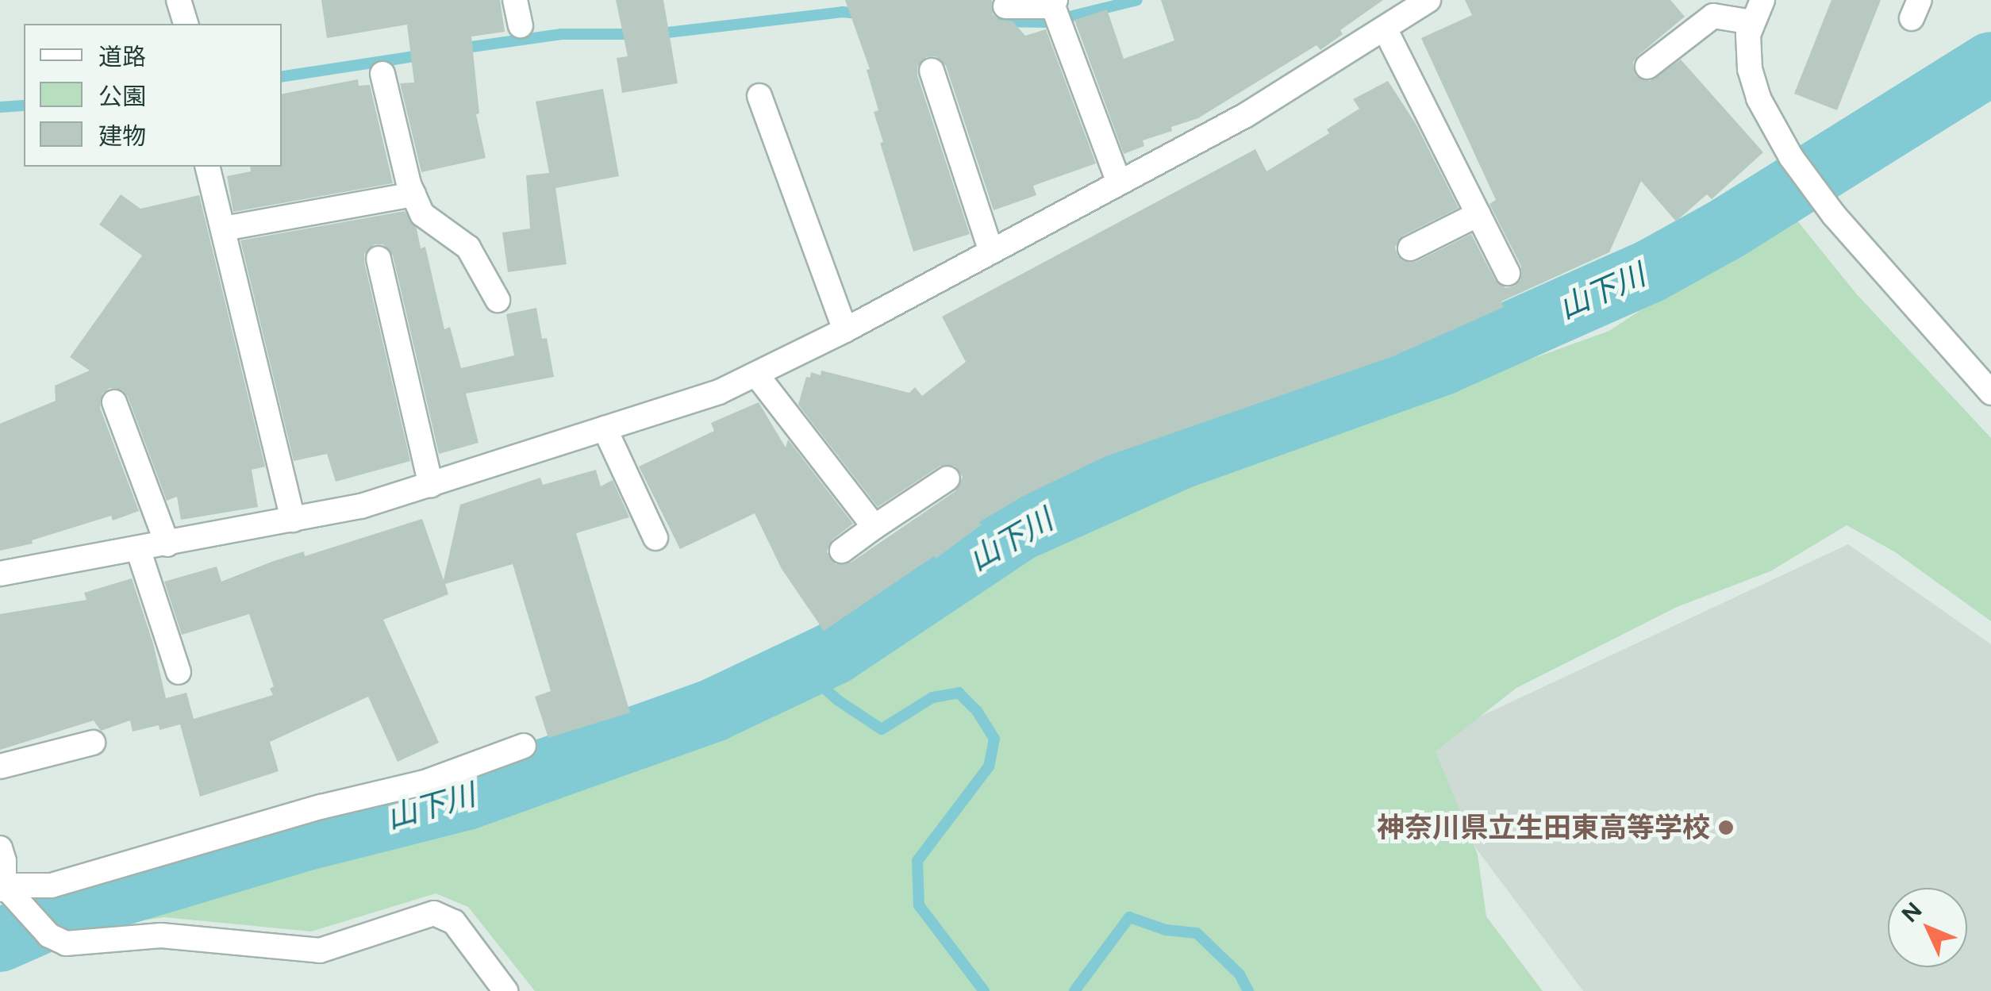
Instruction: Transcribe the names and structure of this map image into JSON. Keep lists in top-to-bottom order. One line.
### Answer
{"water":["山下川"],"places":["神奈川県立生田東高等学校"],"legend":["道路","公園","建物"],"north":"top left"}
